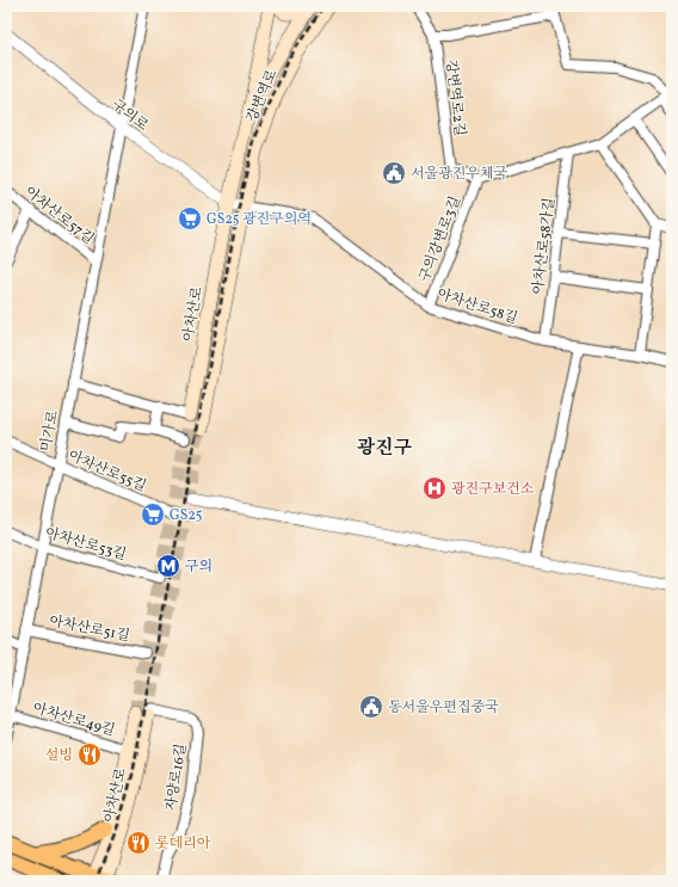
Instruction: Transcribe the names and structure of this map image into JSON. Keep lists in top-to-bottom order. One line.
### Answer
{"streets":{"main road":["강변역로","아차산로"],"street":["강변역로2길","구의로","아차산로57길","구의강변로3길","아차산로58가길","아차산로58길","미가로","아차산로55길","아차산로53길","아차산로51길","아차산로49길","자양로16길"]},"crossings":[["강변역로","구의로"],["강변역로","아차산로58길"],["강변역로","아차산로"],["강변역로2길","구의강변로3길"],["구의로","아차산로58길"],["구의로","아차산로"],["구의로","미가로"],["아차산로57길","미가로"],["구의강변로3길","아차산로58길"],["아차산로58가길","아차산로58길"],["아차산로58길","아차산로"],["아차산로","미가로"],["아차산로","아차산로49길"],["아차산로","자양로16길"],["미가로","아차산로55길"],["미가로","아차산로53길"],["미가로","아차산로51길"],["미가로","아차산로49길"]],"districts":["광진구"],"places":{"public building":["서울광진우체국","동서울우편집중국"],"supermarket":["GS25 광진구의역","GS25"],"hospital":["광진구보건소"],"metro station":["구의"],"restaurant":["설빙","롯데리아"]}}
